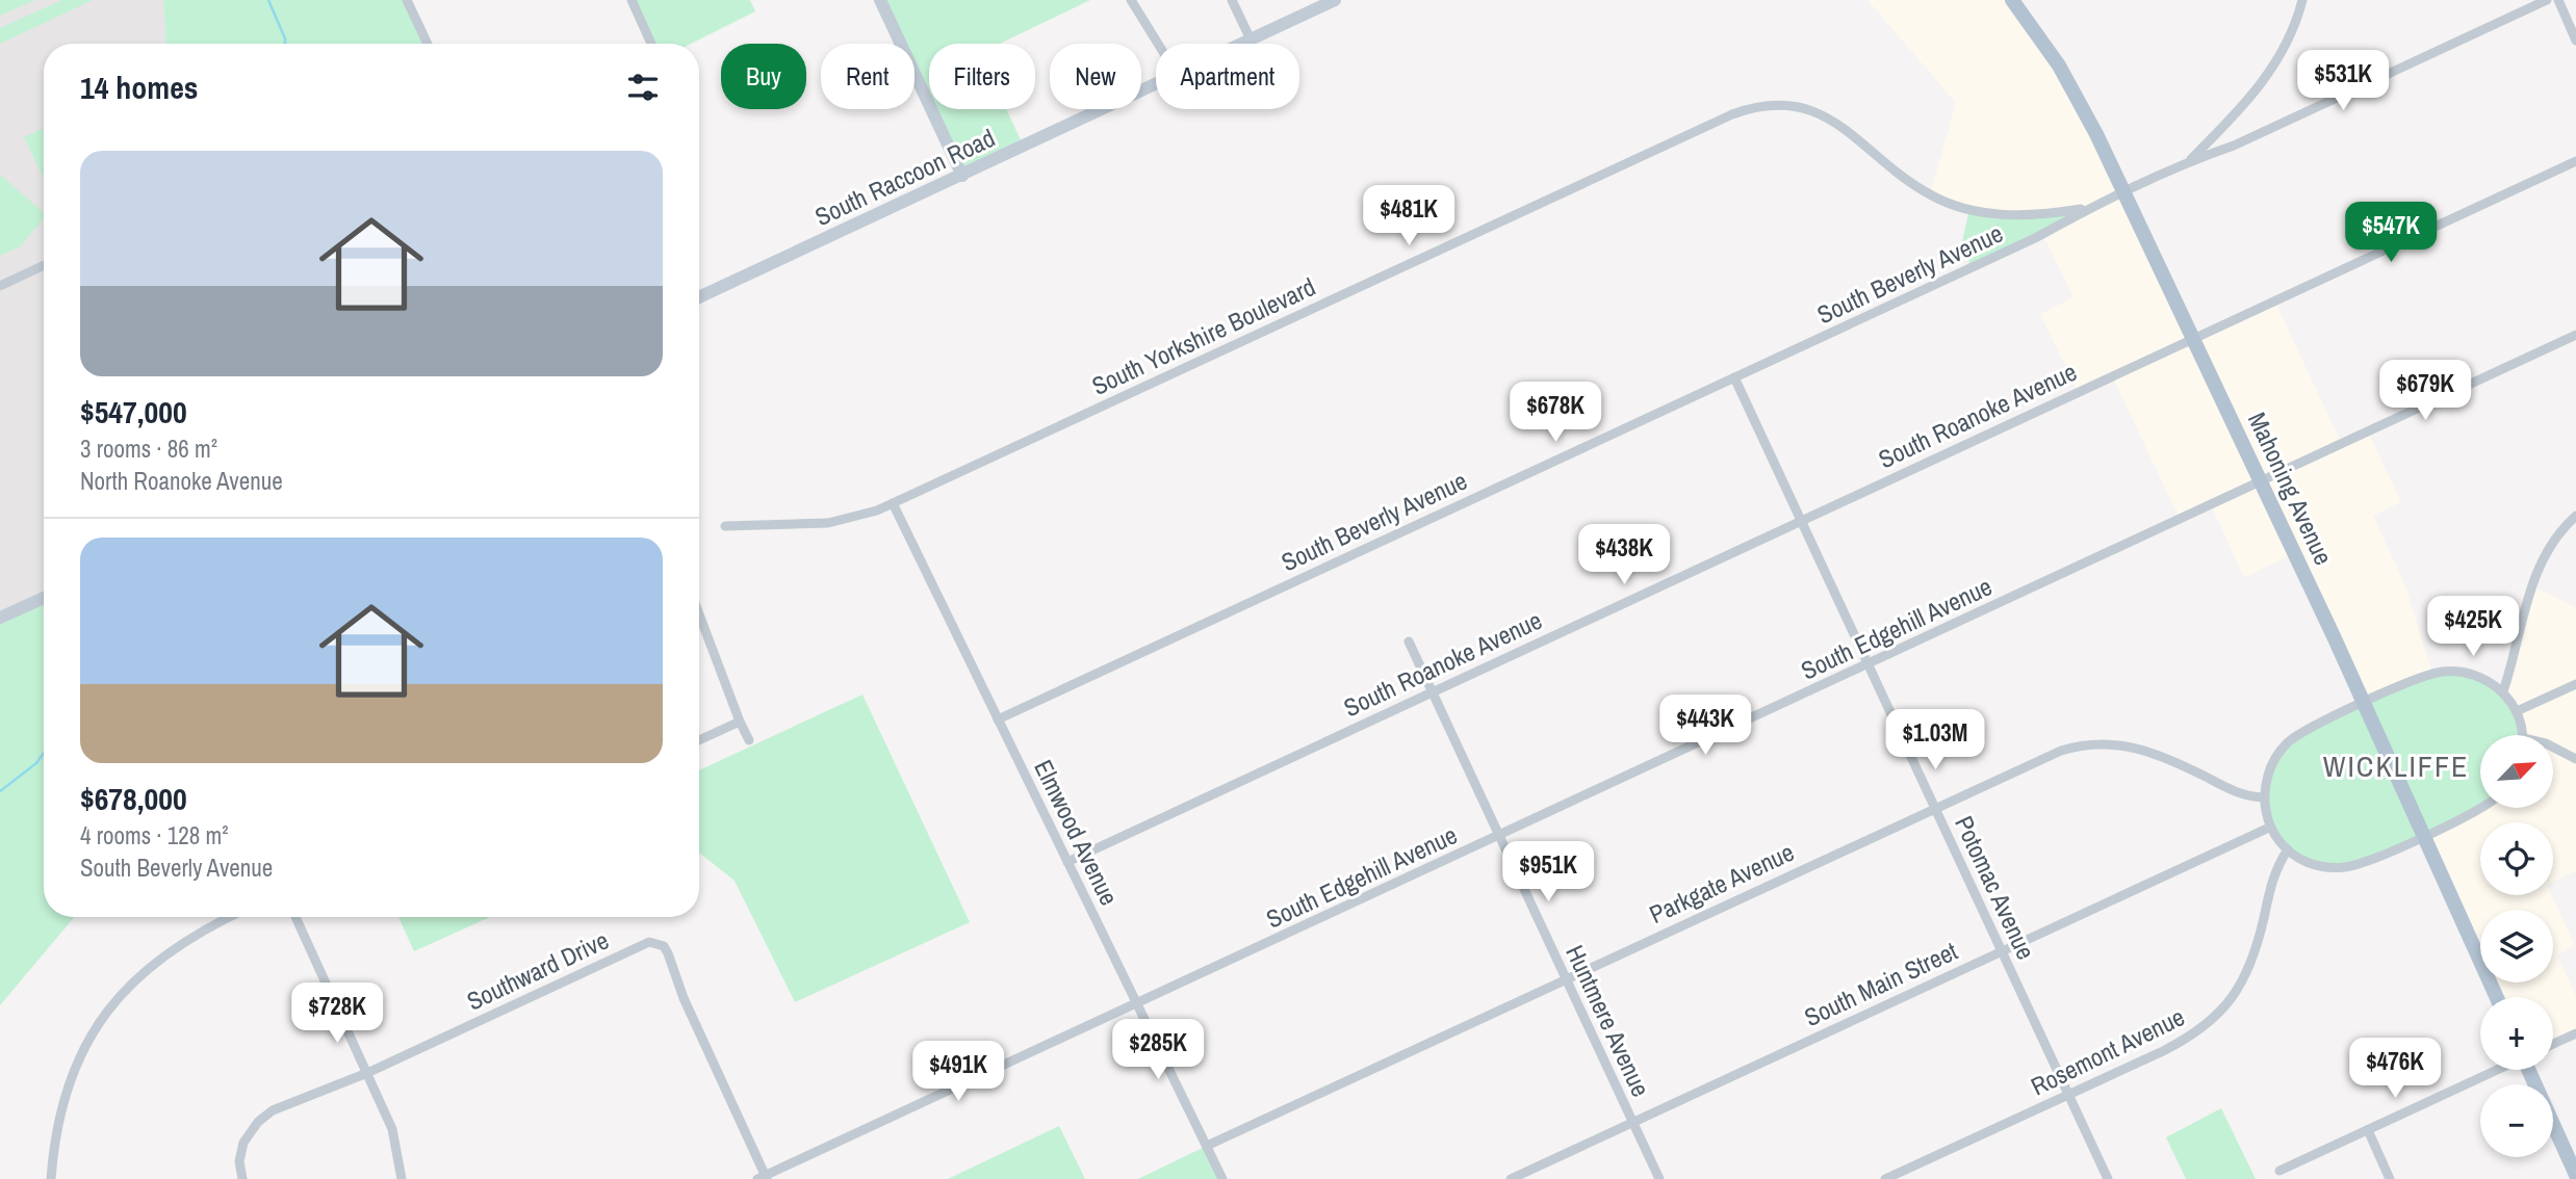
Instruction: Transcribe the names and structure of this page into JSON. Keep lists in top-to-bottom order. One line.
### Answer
{"streets":{"main road":["Mahoning Avenue"],"street":["South Raccoon Road","South Beverly Avenue","South Yorkshire Boulevard","South Roanoke Avenue","South Edgehill Avenue","Elmwood Avenue","Parkgate Avenue","Potomac Avenue","Southward Drive","South Main Street","Huntmere Avenue","Rosemont Avenue"]},"crossings":[["South Beverly Avenue","South Yorkshire Boulevard"],["South Beverly Avenue","Mahoning Avenue"],["South Beverly Avenue","Elmwood Avenue"],["South Beverly Avenue","Potomac Avenue"],["South Yorkshire Boulevard","Elmwood Avenue"],["South Roanoke Avenue","Mahoning Avenue"],["South Roanoke Avenue","Elmwood Avenue"],["South Roanoke Avenue","Potomac Avenue"],["South Roanoke Avenue","Huntmere Avenue"],["Mahoning Avenue","South Edgehill Avenue"],["Mahoning Avenue","Parkgate Avenue"],["Mahoning Avenue","South Main Street"],["Mahoning Avenue","Rosemont Avenue"],["South Edgehill Avenue","Elmwood Avenue"],["South Edgehill Avenue","Potomac Avenue"],["South Edgehill Avenue","Southward Drive"],["South Edgehill Avenue","Huntmere Avenue"],["Elmwood Avenue","Parkgate Avenue"],["Parkgate Avenue","Potomac Avenue"],["Parkgate Avenue","South Main Street"],["Parkgate Avenue","Huntmere Avenue"],["Parkgate Avenue","Rosemont Avenue"],["Potomac Avenue","South Main Street"],["Potomac Avenue","Rosemont Avenue"],["South Main Street","Huntmere Avenue"],["South Main Street","Rosemont Avenue"]],"districts":["WICKLIFFE"],"north":"top right","page":{"chip":["Buy","Rent","Filters","New","Apartment"],"heading":"14 homes","price":["$531K","$481K","$547K","$679K","$678K","$438K","$425K","$443K","$1.03M","$951K","$728K","$285K","$476K","$491K"],"list":[{"name":"$547,000","note":"3 rooms · 86 m² · North Roanoke Avenue"},{"name":"$678,000","note":"4 rooms · 128 m² · South Beverly Avenue"}],"map_buttons":["+","−"]}}
